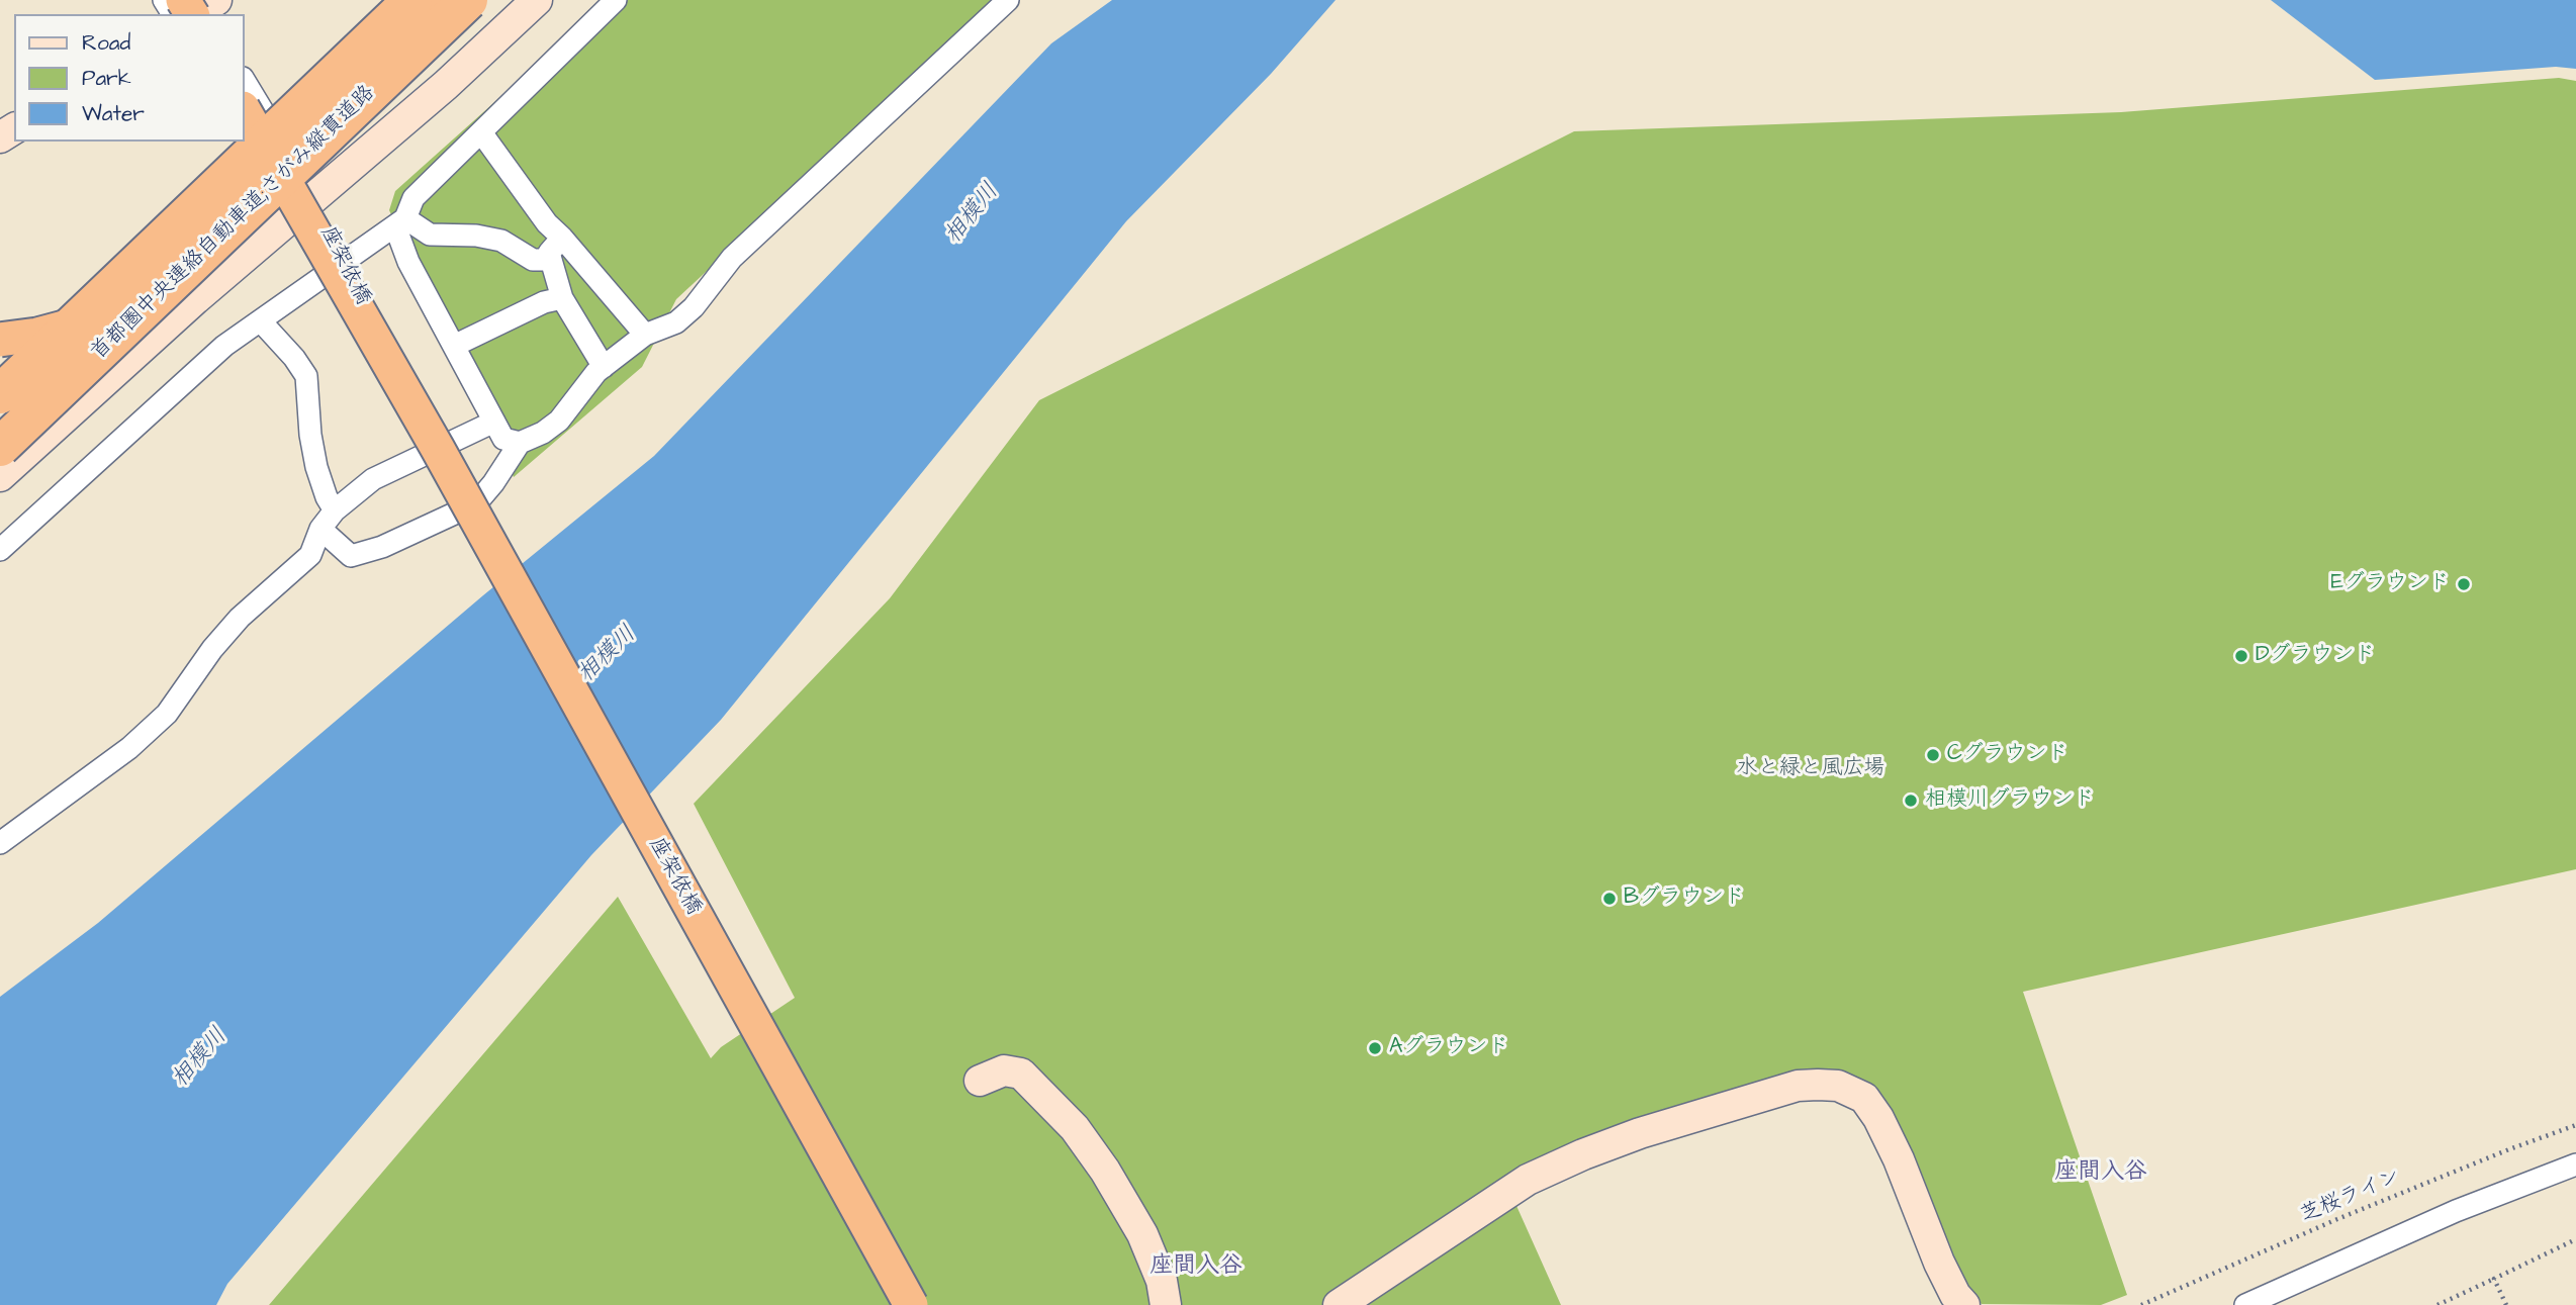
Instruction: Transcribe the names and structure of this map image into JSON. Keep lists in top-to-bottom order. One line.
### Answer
{"streets":{"highway":["首都圏中央連絡自動車道;さがみ縦貫道路"],"main road":["座架依橋"],"path":["芝桜ライン"]},"districts":["座間入谷","座間入谷"],"water":["相模川"],"parks":["水と緑と風広場"],"places":["Eグラウンド","Dグラウンド","Cグラウンド","相模川グラウンド","Bグラウンド","Aグラウンド"],"legend":["Road","Park","Water"]}
